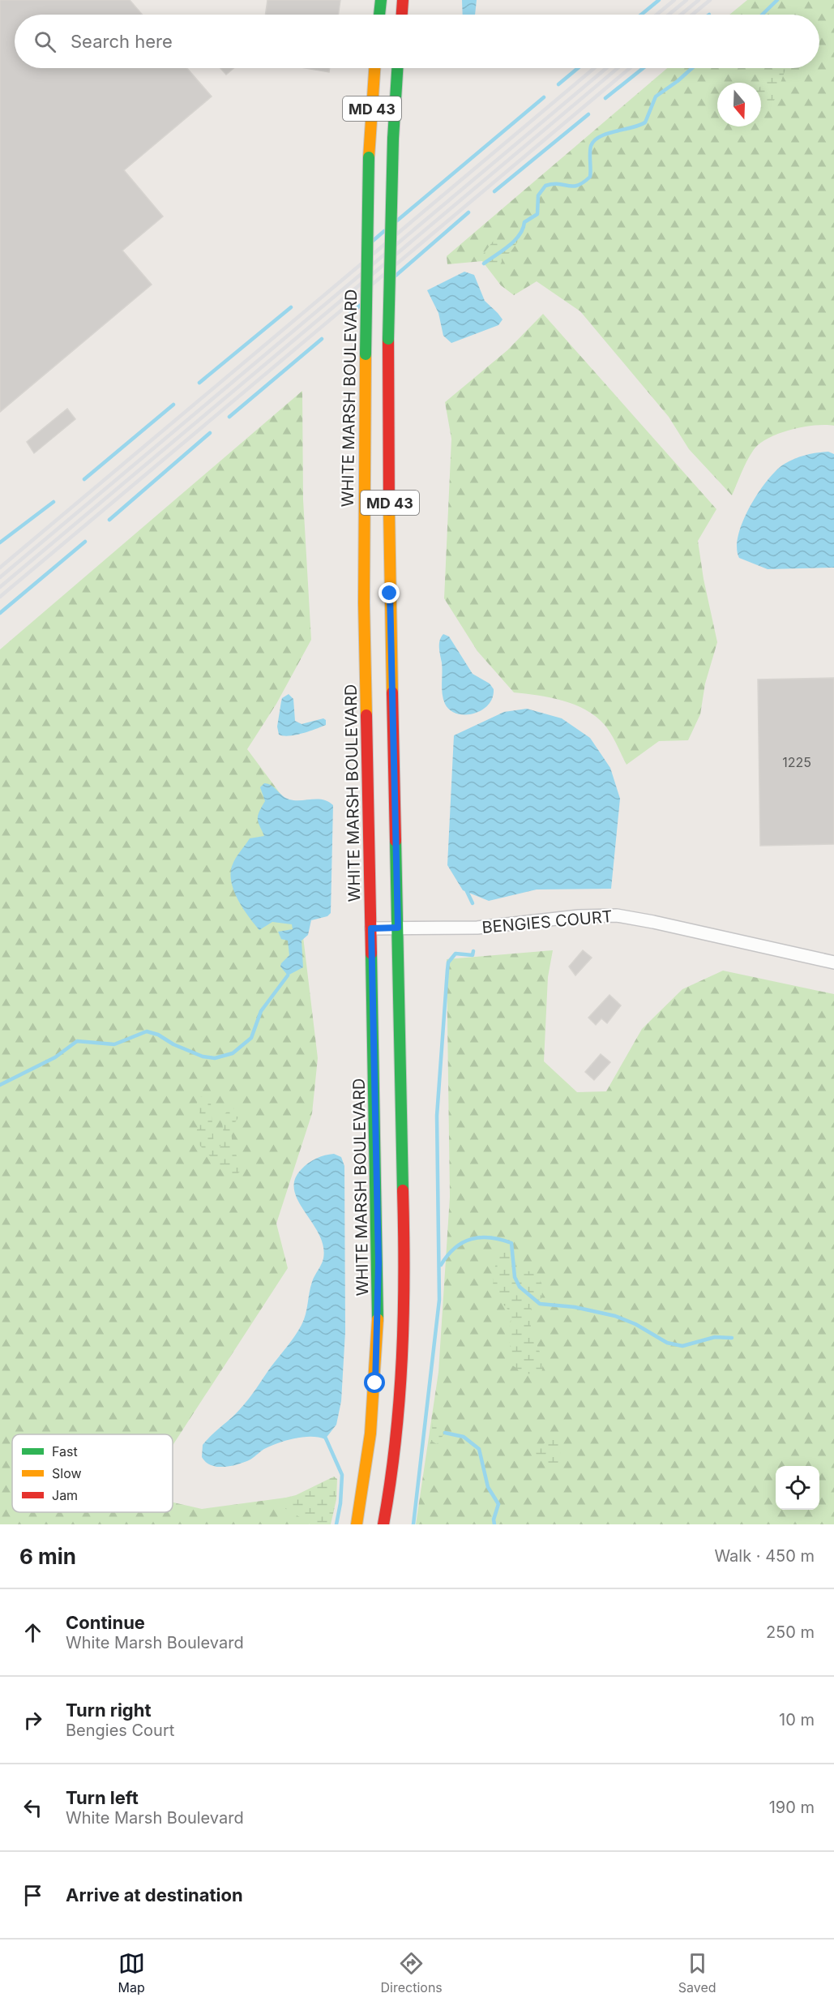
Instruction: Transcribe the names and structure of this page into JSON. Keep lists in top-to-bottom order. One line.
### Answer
{"streets":{"main road":["MD 43","WHITE MARSH BOULEVARD"],"street":["BENGIES COURT"]},"crossings":[["MD 43","BENGIES COURT"],["WHITE MARSH BOULEVARD","BENGIES COURT"]],"house_numbers":["1225"],"legend":["Fast","Slow","Jam"],"north":"bottom","page":{"search":"Search here","heading":["6 min","Walk · 450 m"],"list":[["Continue","White Marsh Boulevard","250 m"],["Turn right","Bengies Court","10 m"],["Turn left","White Marsh Boulevard","190 m"],"Arrive at destination"],"nav":["Map","Directions","Saved"]}}
